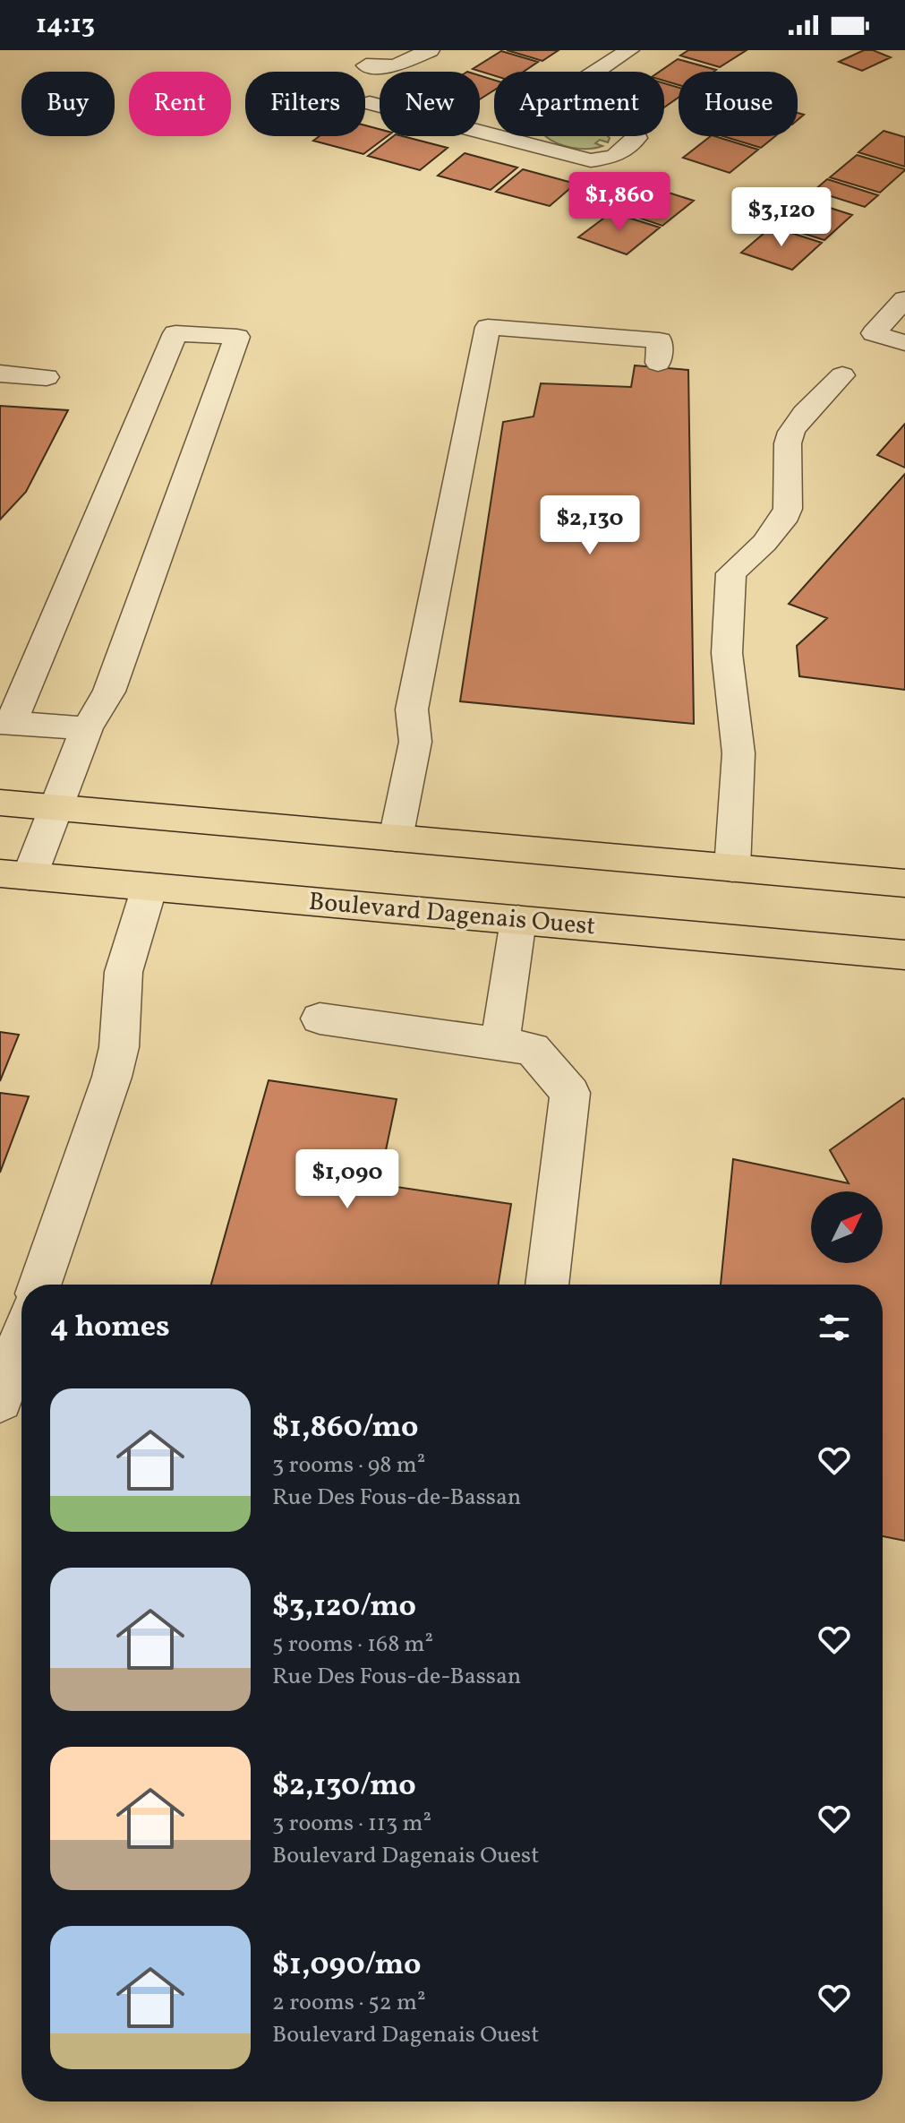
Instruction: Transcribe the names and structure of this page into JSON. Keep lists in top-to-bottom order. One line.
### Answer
{"streets":{"main road":["Boulevard Dagenais Ouest"]},"north":"top right","page":{"status":"14:13","chip":["Buy","Rent","Filters","New","Apartment","House"],"price":["$1,860","$3,120","$2,130","$1,090"],"heading":"4 homes","list":[{"name":"$1,860/mo","note":"3 rooms · 98 m² · Rue Des Fous-de-Bassan"},{"name":"$3,120/mo","note":"5 rooms · 168 m² · Rue Des Fous-de-Bassan"},{"name":"$2,130/mo","note":"3 rooms · 113 m² · Boulevard Dagenais Ouest"},{"name":"$1,090/mo","note":"2 rooms · 52 m² · Boulevard Dagenais Ouest"}]}}
